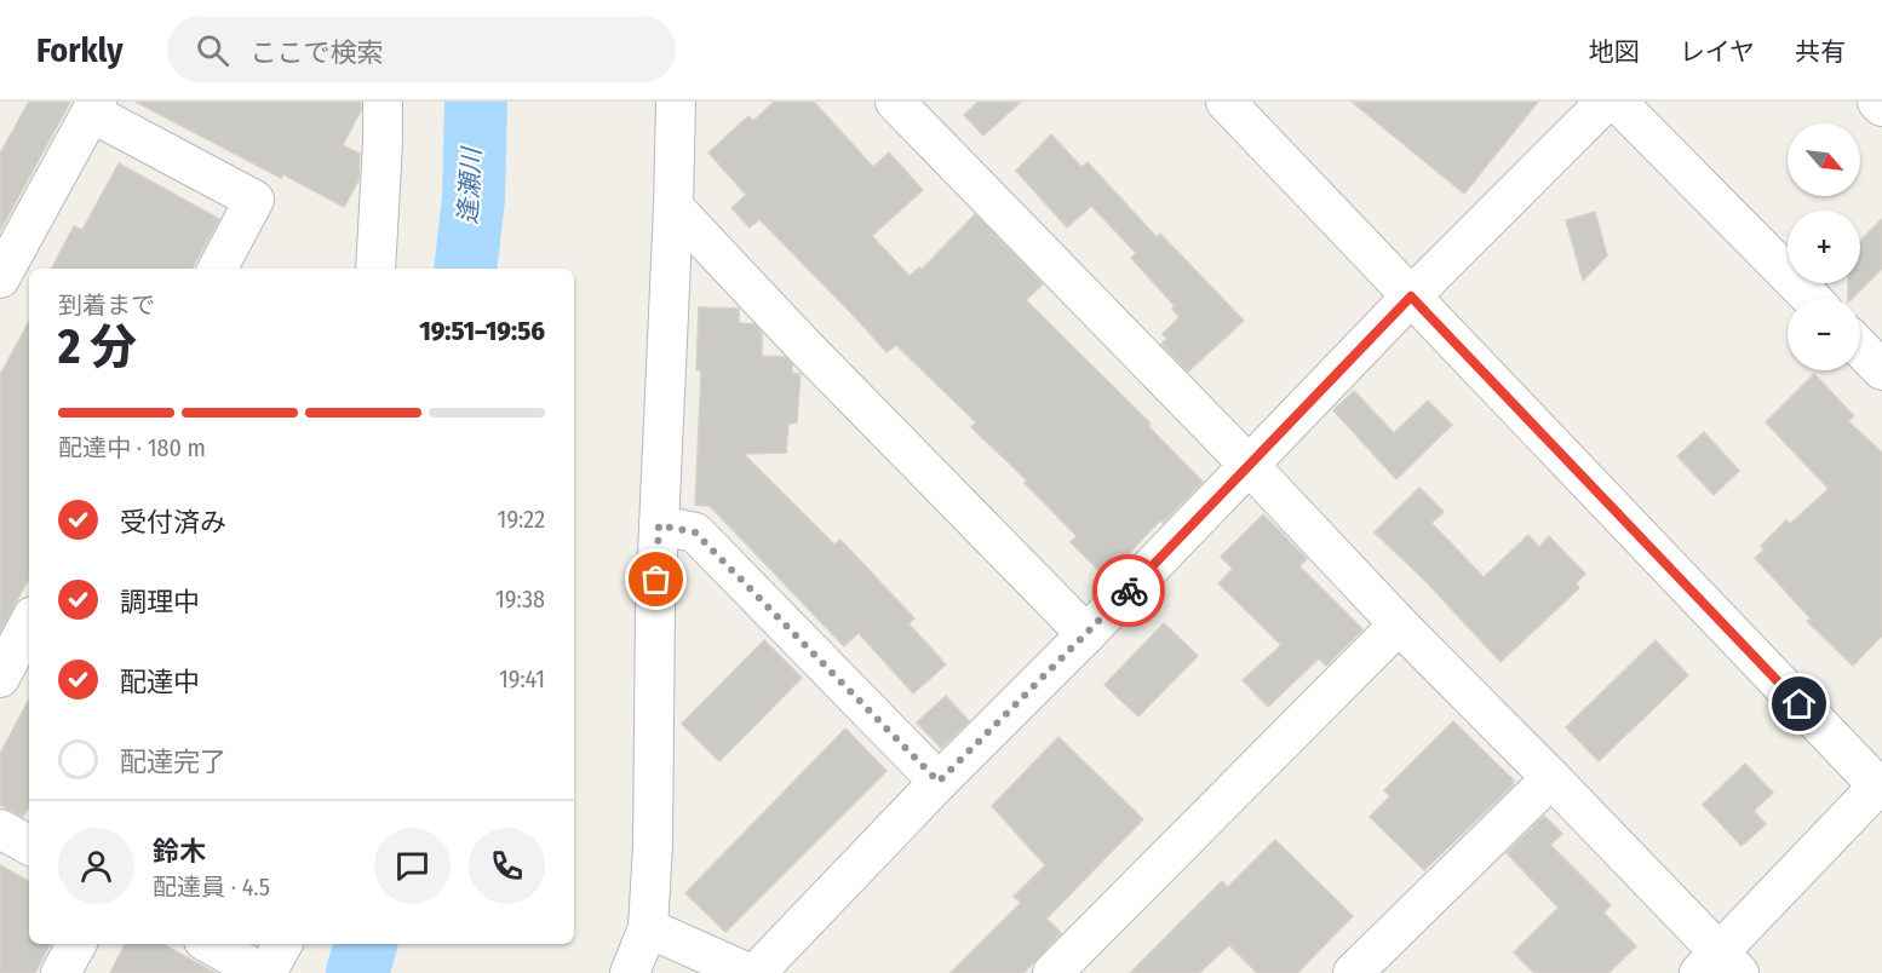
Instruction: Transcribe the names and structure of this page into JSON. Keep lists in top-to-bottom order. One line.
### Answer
{"water":["逢瀬川"],"north":"bottom right","page":{"header":"Forkly","search":"ここで検索","nav":["地図","レイヤ","共有"],"map_buttons":["+","−"],"heading":["2 分","到着まで","19:51–19:56"],"panel":["鈴木","配達員 · 4.5"],"bar":"配達中 · 180 m","list":[["受付済み","19:22"],["調理中","19:38"],["配達中","19:41"],"配達完了"]}}
